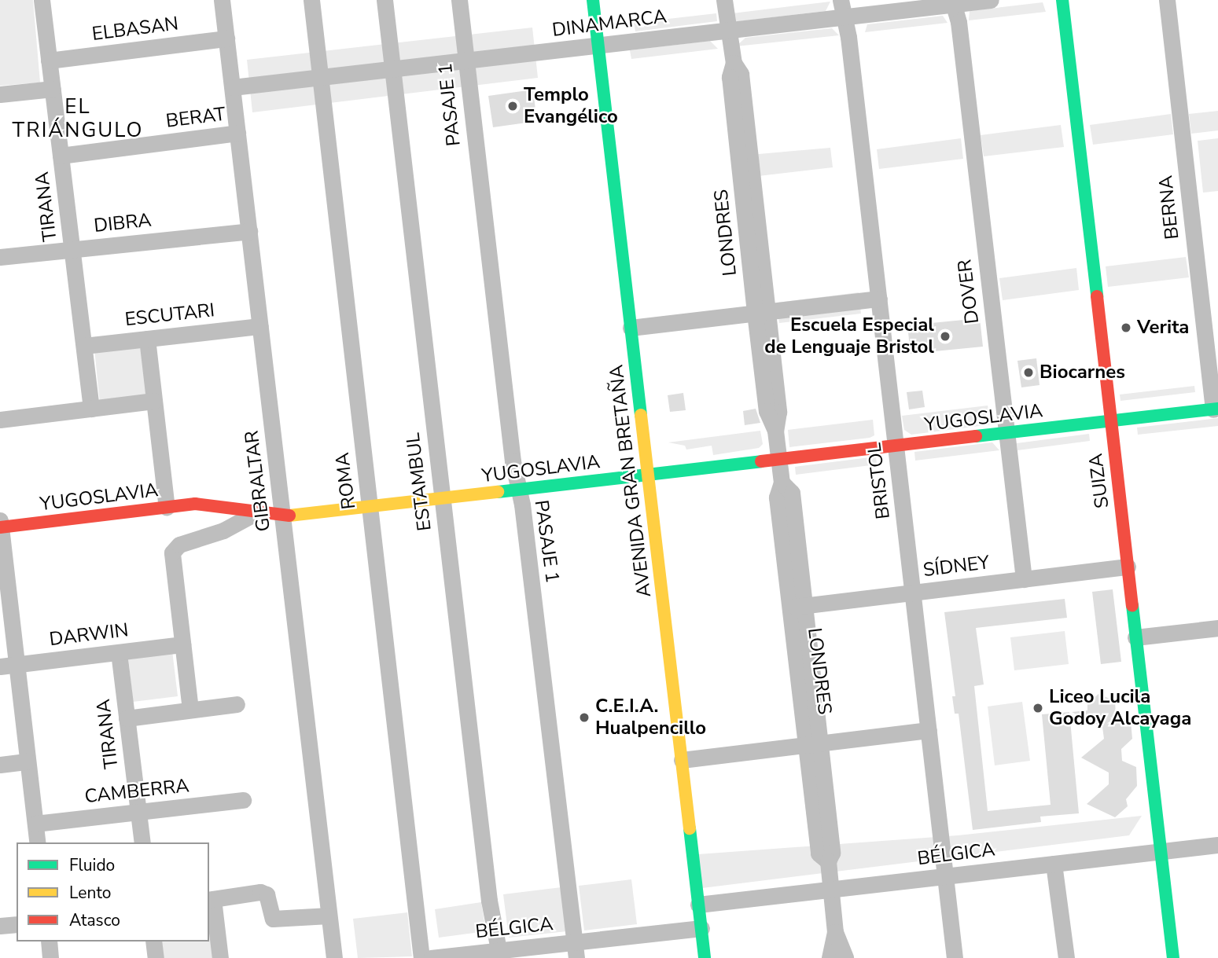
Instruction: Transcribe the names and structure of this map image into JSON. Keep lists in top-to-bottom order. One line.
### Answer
{"streets":{"street":["DINAMARCA","ELBASAN","PASAJE 1","BERAT","TIRANA","BERNA","DIBRA","LONDRES","DOVER","ESCUTARI","YUGOSLAVIA","GIBRALTAR","ROMA","AVENIDA GRAN BRETAÑA","BRISTOL","SUIZA","ESTAMBUL","SÍDNEY","DARWIN","CAMBERRA","BÉLGICA"]},"crossings":[["DINAMARCA","PASAJE 1"],["DINAMARCA","LONDRES"],["DINAMARCA","DOVER"],["DINAMARCA","GIBRALTAR"],["DINAMARCA","ROMA"],["DINAMARCA","AVENIDA GRAN BRETAÑA"],["DINAMARCA","BRISTOL"],["DINAMARCA","ESTAMBUL"],["ELBASAN","TIRANA"],["ELBASAN","GIBRALTAR"],["PASAJE 1","YUGOSLAVIA"],["PASAJE 1","BÉLGICA"],["BERAT","TIRANA"],["BERAT","GIBRALTAR"],["TIRANA","DIBRA"],["TIRANA","ESCUTARI"],["TIRANA","DARWIN"],["TIRANA","CAMBERRA"],["BERNA","YUGOSLAVIA"],["DIBRA","GIBRALTAR"],["LONDRES","YUGOSLAVIA"],["LONDRES","SÍDNEY"],["LONDRES","BÉLGICA"],["DOVER","YUGOSLAVIA"],["DOVER","SÍDNEY"],["ESCUTARI","GIBRALTAR"],["YUGOSLAVIA","GIBRALTAR"],["YUGOSLAVIA","ROMA"],["YUGOSLAVIA","AVENIDA GRAN BRETAÑA"],["YUGOSLAVIA","BRISTOL"],["YUGOSLAVIA","SUIZA"],["YUGOSLAVIA","ESTAMBUL"],["AVENIDA GRAN BRETAÑA","BÉLGICA"],["BRISTOL","SÍDNEY"],["BRISTOL","BÉLGICA"],["SUIZA","SÍDNEY"],["SUIZA","BÉLGICA"],["ESTAMBUL","BÉLGICA"]],"districts":["EL TRIÁNGULO"],"places":["Templo Evangélico","Verita","Escuela Especial de Lenguaje Bristol","Biocarnes","Liceo Lucila Godoy Alcayaga","C.E.I.A. Hualpencillo"],"legend":["Fluido","Lento","Atasco"]}
